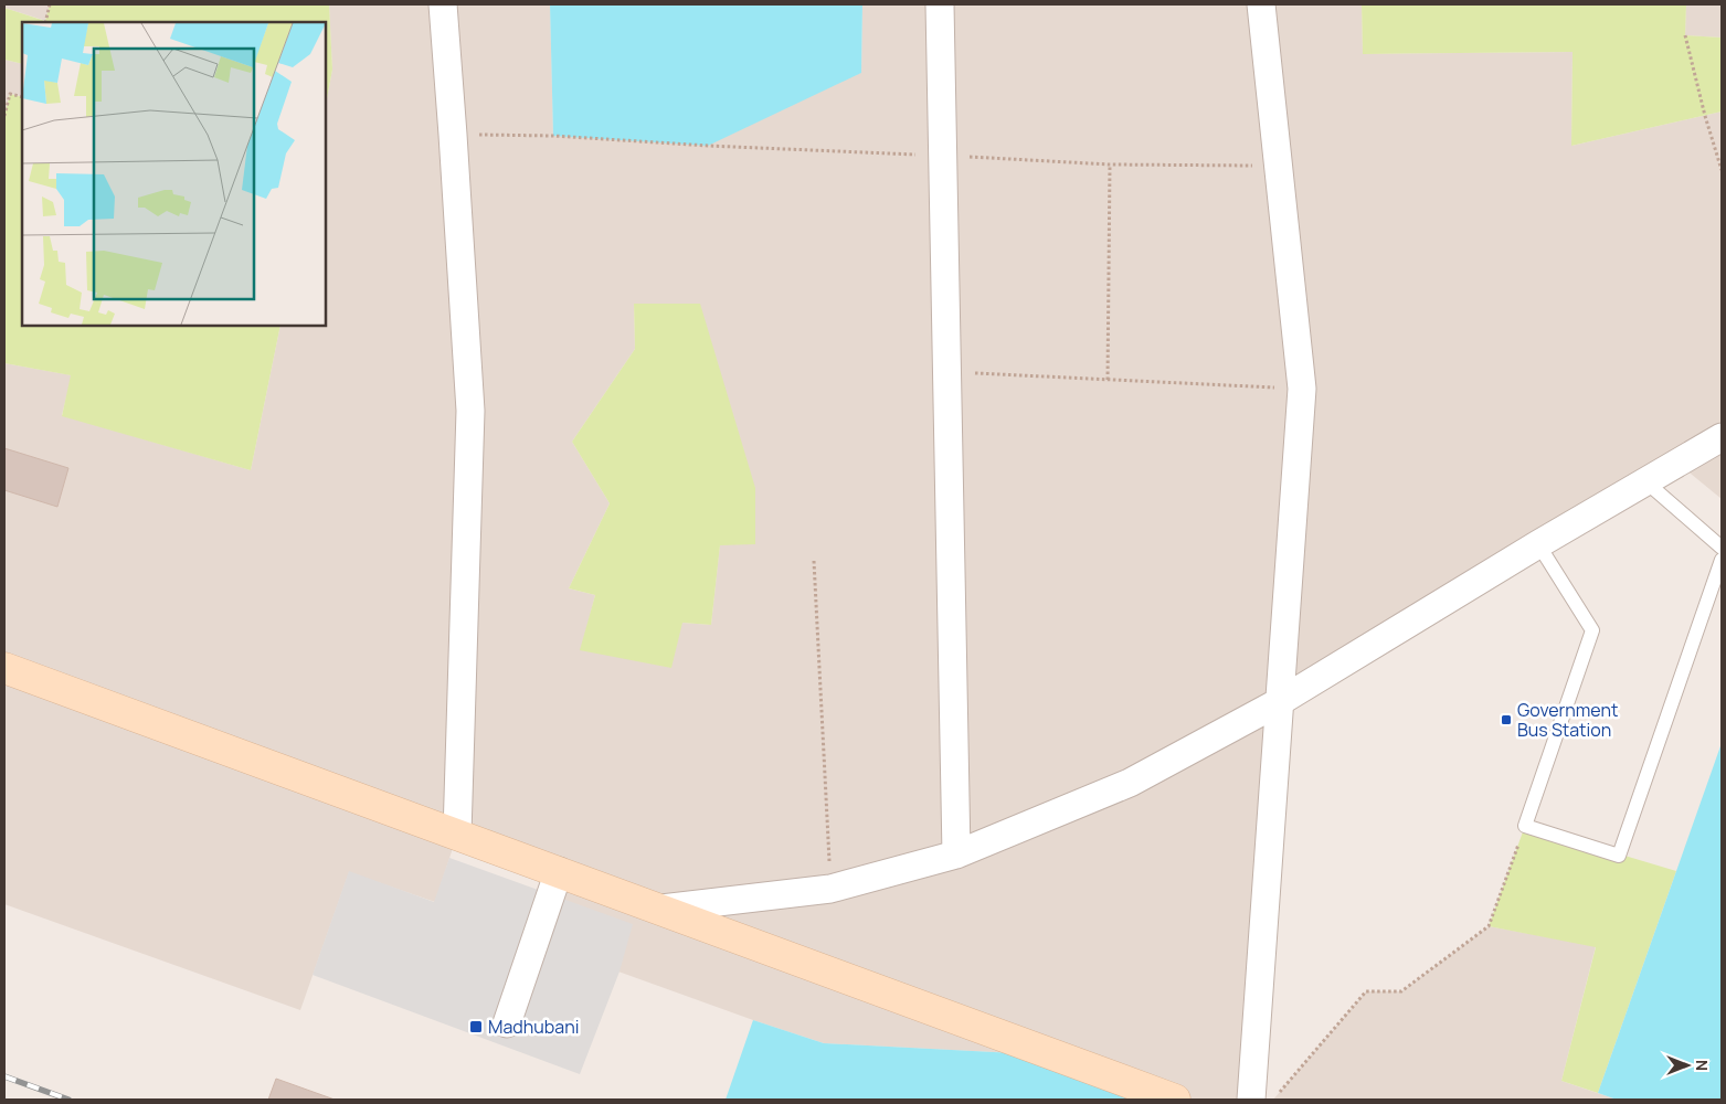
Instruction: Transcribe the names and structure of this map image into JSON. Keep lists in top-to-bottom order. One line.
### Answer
{"places":{"transit":["Government Bus Station","Madhubani"]},"north":"right"}
